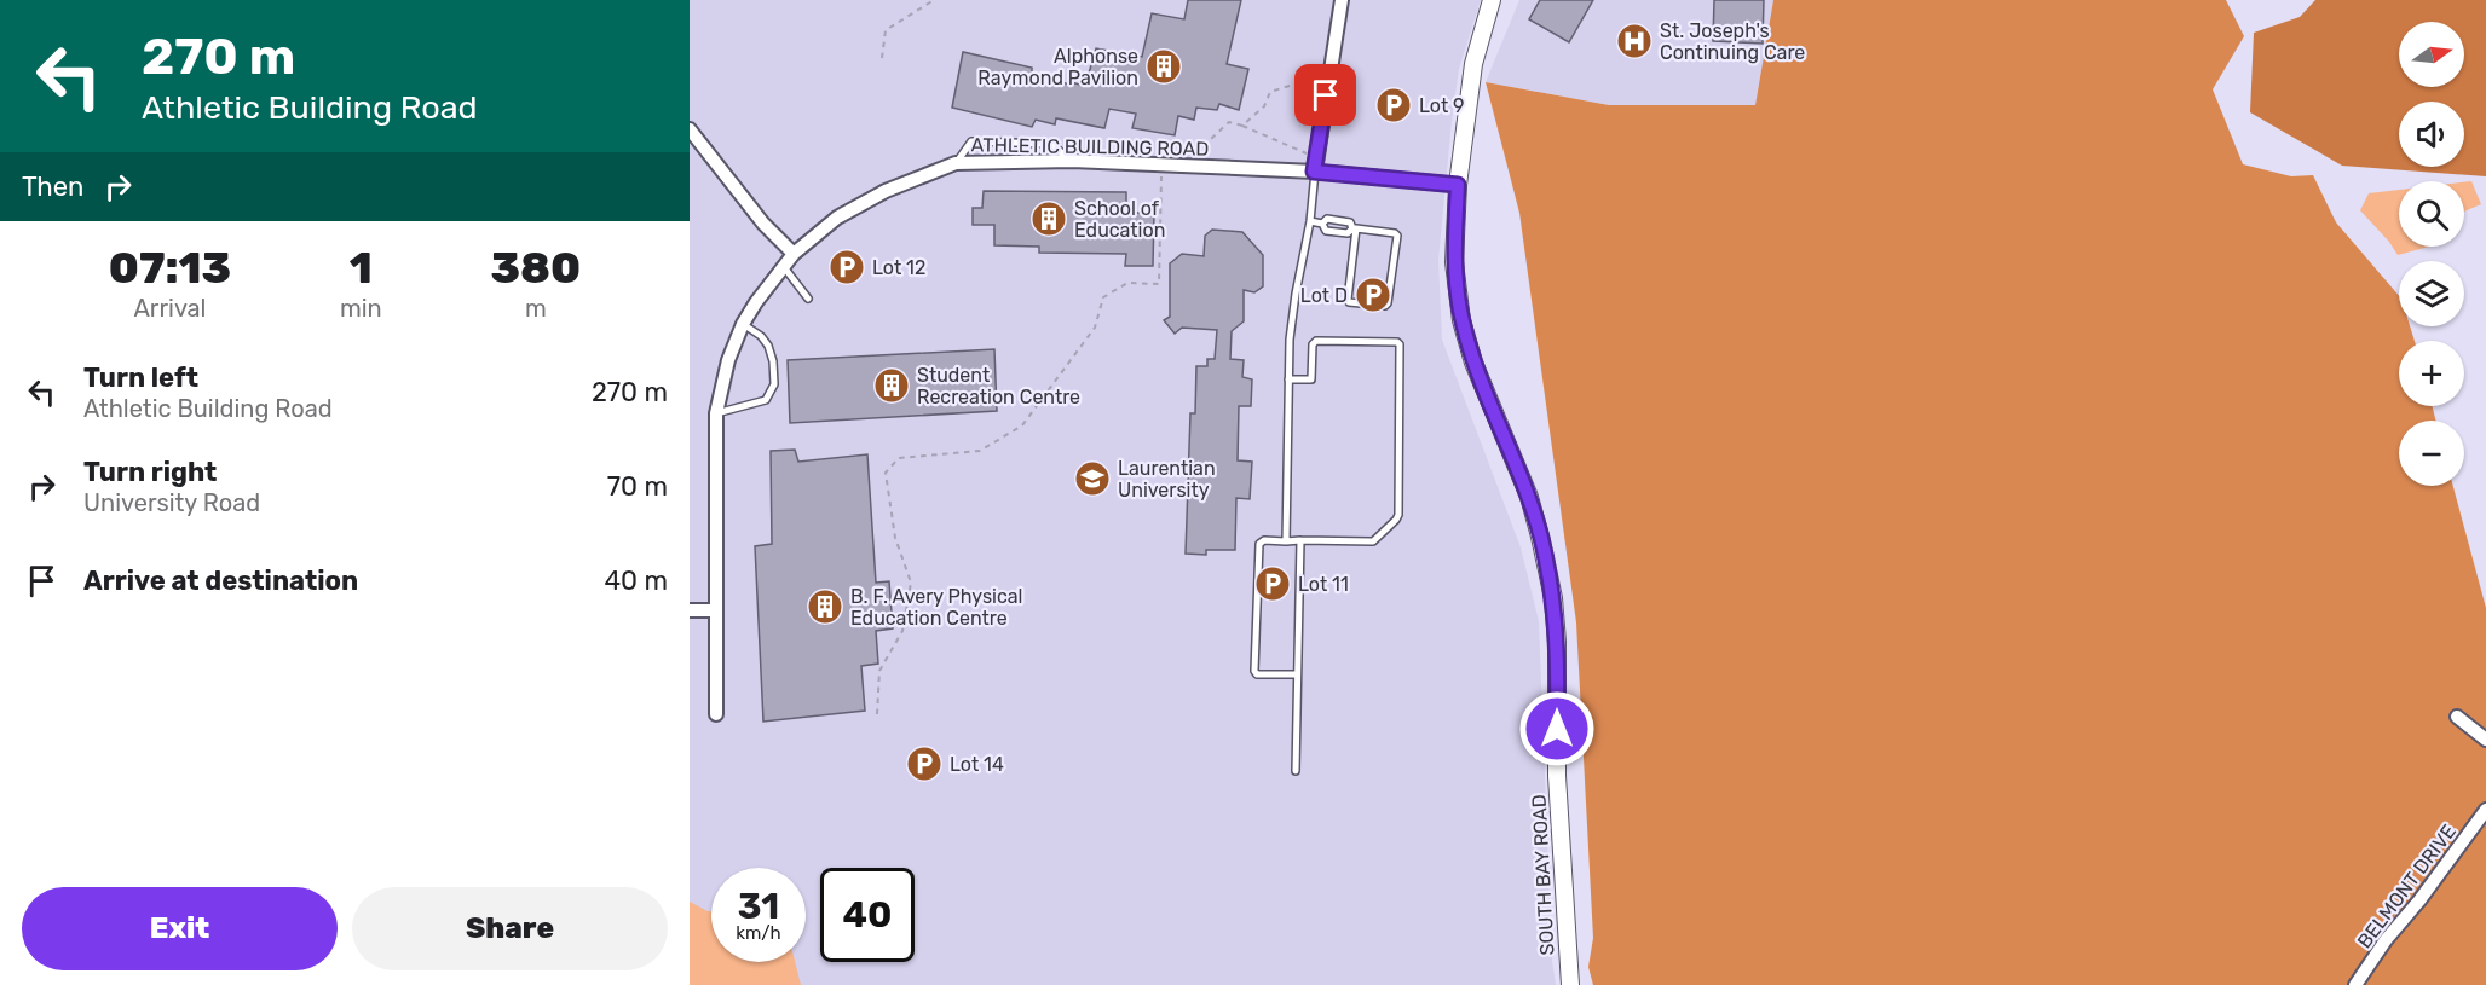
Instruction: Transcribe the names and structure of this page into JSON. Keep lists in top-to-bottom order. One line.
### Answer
{"streets":{"street":["ATHLETIC BUILDING ROAD","SOUTH BAY ROAD","BELMONT DRIVE"]},"crossings":[["ATHLETIC BUILDING ROAD","SOUTH BAY ROAD"]],"places":{"hospital":["St. Joseph's Continuing Care"],"building":["Alphonse Raymond Pavilion","School of Education","Student Recreation Centre","B. F. Avery Physical Education Centre"],"parking":["Lot 9","Lot 12","Lot D","Lot 11","Lot 14"],"school or university":["Laurentian University"]},"north":"right","page":{"turn":["270 m","Athletic Building Road"],"map_buttons":["+","−"],"then":"Then","eta":["07:13","Arrival","1","min","380","m"],"list":[{"name":"Turn left","note":"Athletic Building Road","value":"270 m"},{"name":"Turn right","note":"University Road","value":"70 m"},{"name":"Arrive at destination","value":"40 m"}],"speed":"31 km/h","limit":"40","buttons":["Exit","Share"]}}
